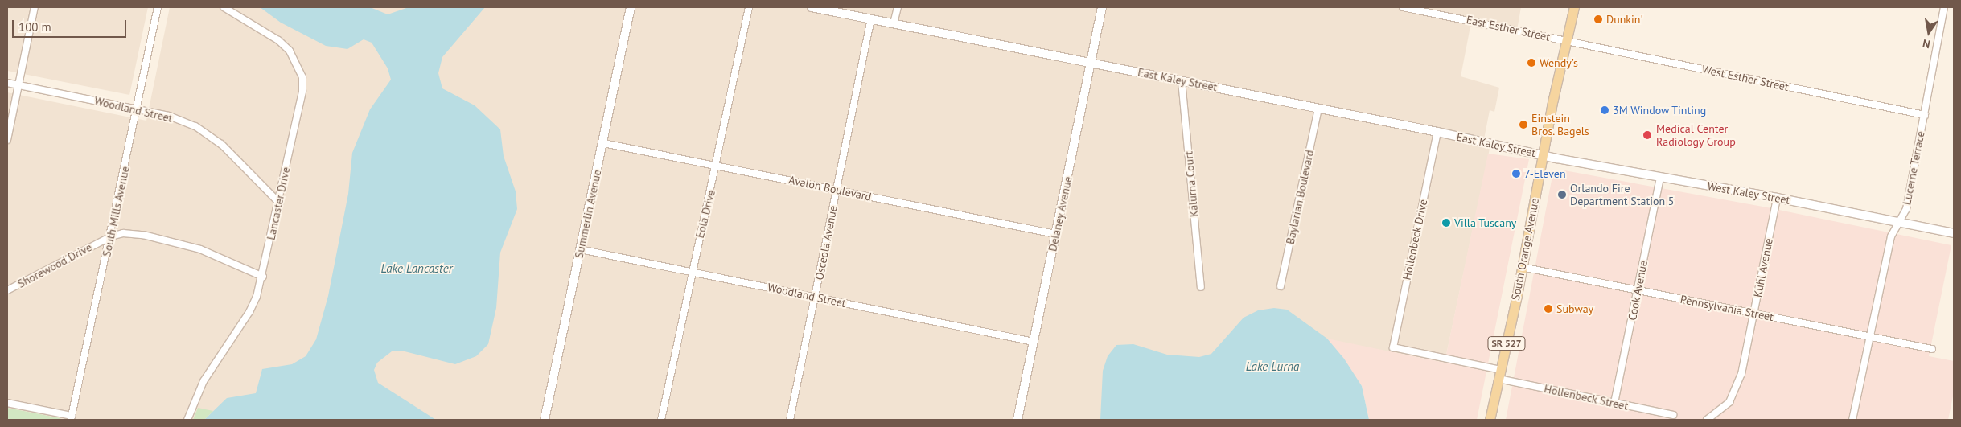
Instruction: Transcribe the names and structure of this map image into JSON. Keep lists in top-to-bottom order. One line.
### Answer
{"streets":{"main road":["South Orange Avenue","SR 527"],"street":["East Esther Street","West Esther Street","East Kaley Street","Woodland Street","Lucerne Terrace","Kalurna Court","Avalon Boulevard","West Kaley Street","Baylarian Boulevard","Lancaster Drive","South Mills Avenue","Summerlin Avenue","Eola Drive","Delaney Avenue","Hollenbeck Drive","Osceola Avenue","Shorewood Drive","Kuhl Avenue","Cook Avenue","Pennsylvania Street","Hollenbeck Street"]},"crossings":[["East Esther Street","West Esther Street"],["East Esther Street","South Orange Avenue"],["West Esther Street","Lucerne Terrace"],["West Esther Street","South Orange Avenue"],["East Kaley Street","Kalurna Court"],["East Kaley Street","West Kaley Street"],["East Kaley Street","Baylarian Boulevard"],["East Kaley Street","Delaney Avenue"],["East Kaley Street","Hollenbeck Drive"],["East Kaley Street","Osceola Avenue"],["East Kaley Street","South Orange Avenue"],["Woodland Street","Lancaster Drive"],["Woodland Street","South Mills Avenue"],["Woodland Street","Summerlin Avenue"],["Woodland Street","Eola Drive"],["Woodland Street","Delaney Avenue"],["Woodland Street","Osceola Avenue"],["Lucerne Terrace","West Kaley Street"],["Lucerne Terrace","Pennsylvania Street"],["Avalon Boulevard","Summerlin Avenue"],["Avalon Boulevard","Eola Drive"],["Avalon Boulevard","Delaney Avenue"],["Avalon Boulevard","Osceola Avenue"],["West Kaley Street","South Orange Avenue"],["West Kaley Street","Kuhl Avenue"],["West Kaley Street","Cook Avenue"],["Lancaster Drive","Shorewood Drive"],["South Mills Avenue","Shorewood Drive"],["Hollenbeck Drive","Hollenbeck Street"],["South Orange Avenue","Pennsylvania Street"],["South Orange Avenue","Hollenbeck Street"],["Kuhl Avenue","Pennsylvania Street"],["Cook Avenue","Pennsylvania Street"],["Cook Avenue","Hollenbeck Street"]],"water":["Lake Lancaster","Lake Lurna"],"places":["Dunkin'","Wendy's","3M Window Tinting","Einstein Bros. Bagels","Medical Center Radiology Group","7-Eleven","Orlando Fire Department Station 5","Villa Tuscany","Subway"],"scale_bar":"100 m","north":"bottom"}
